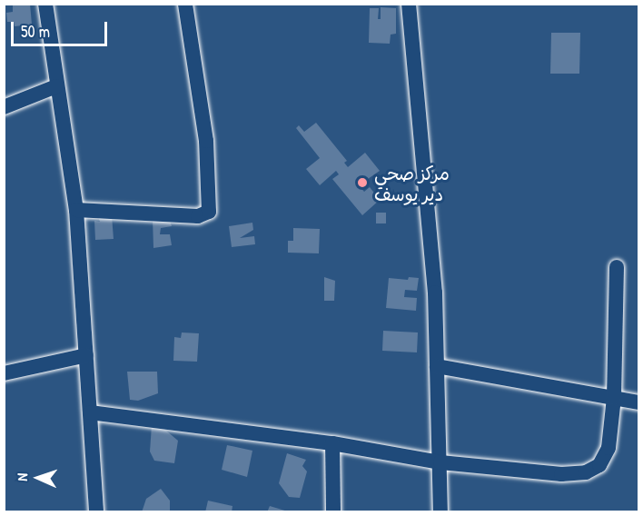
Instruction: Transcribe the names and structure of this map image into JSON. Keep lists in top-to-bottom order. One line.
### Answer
{"places":["مركز صحي دير يوسف"],"scale_bar":"50 m","north":"left"}
